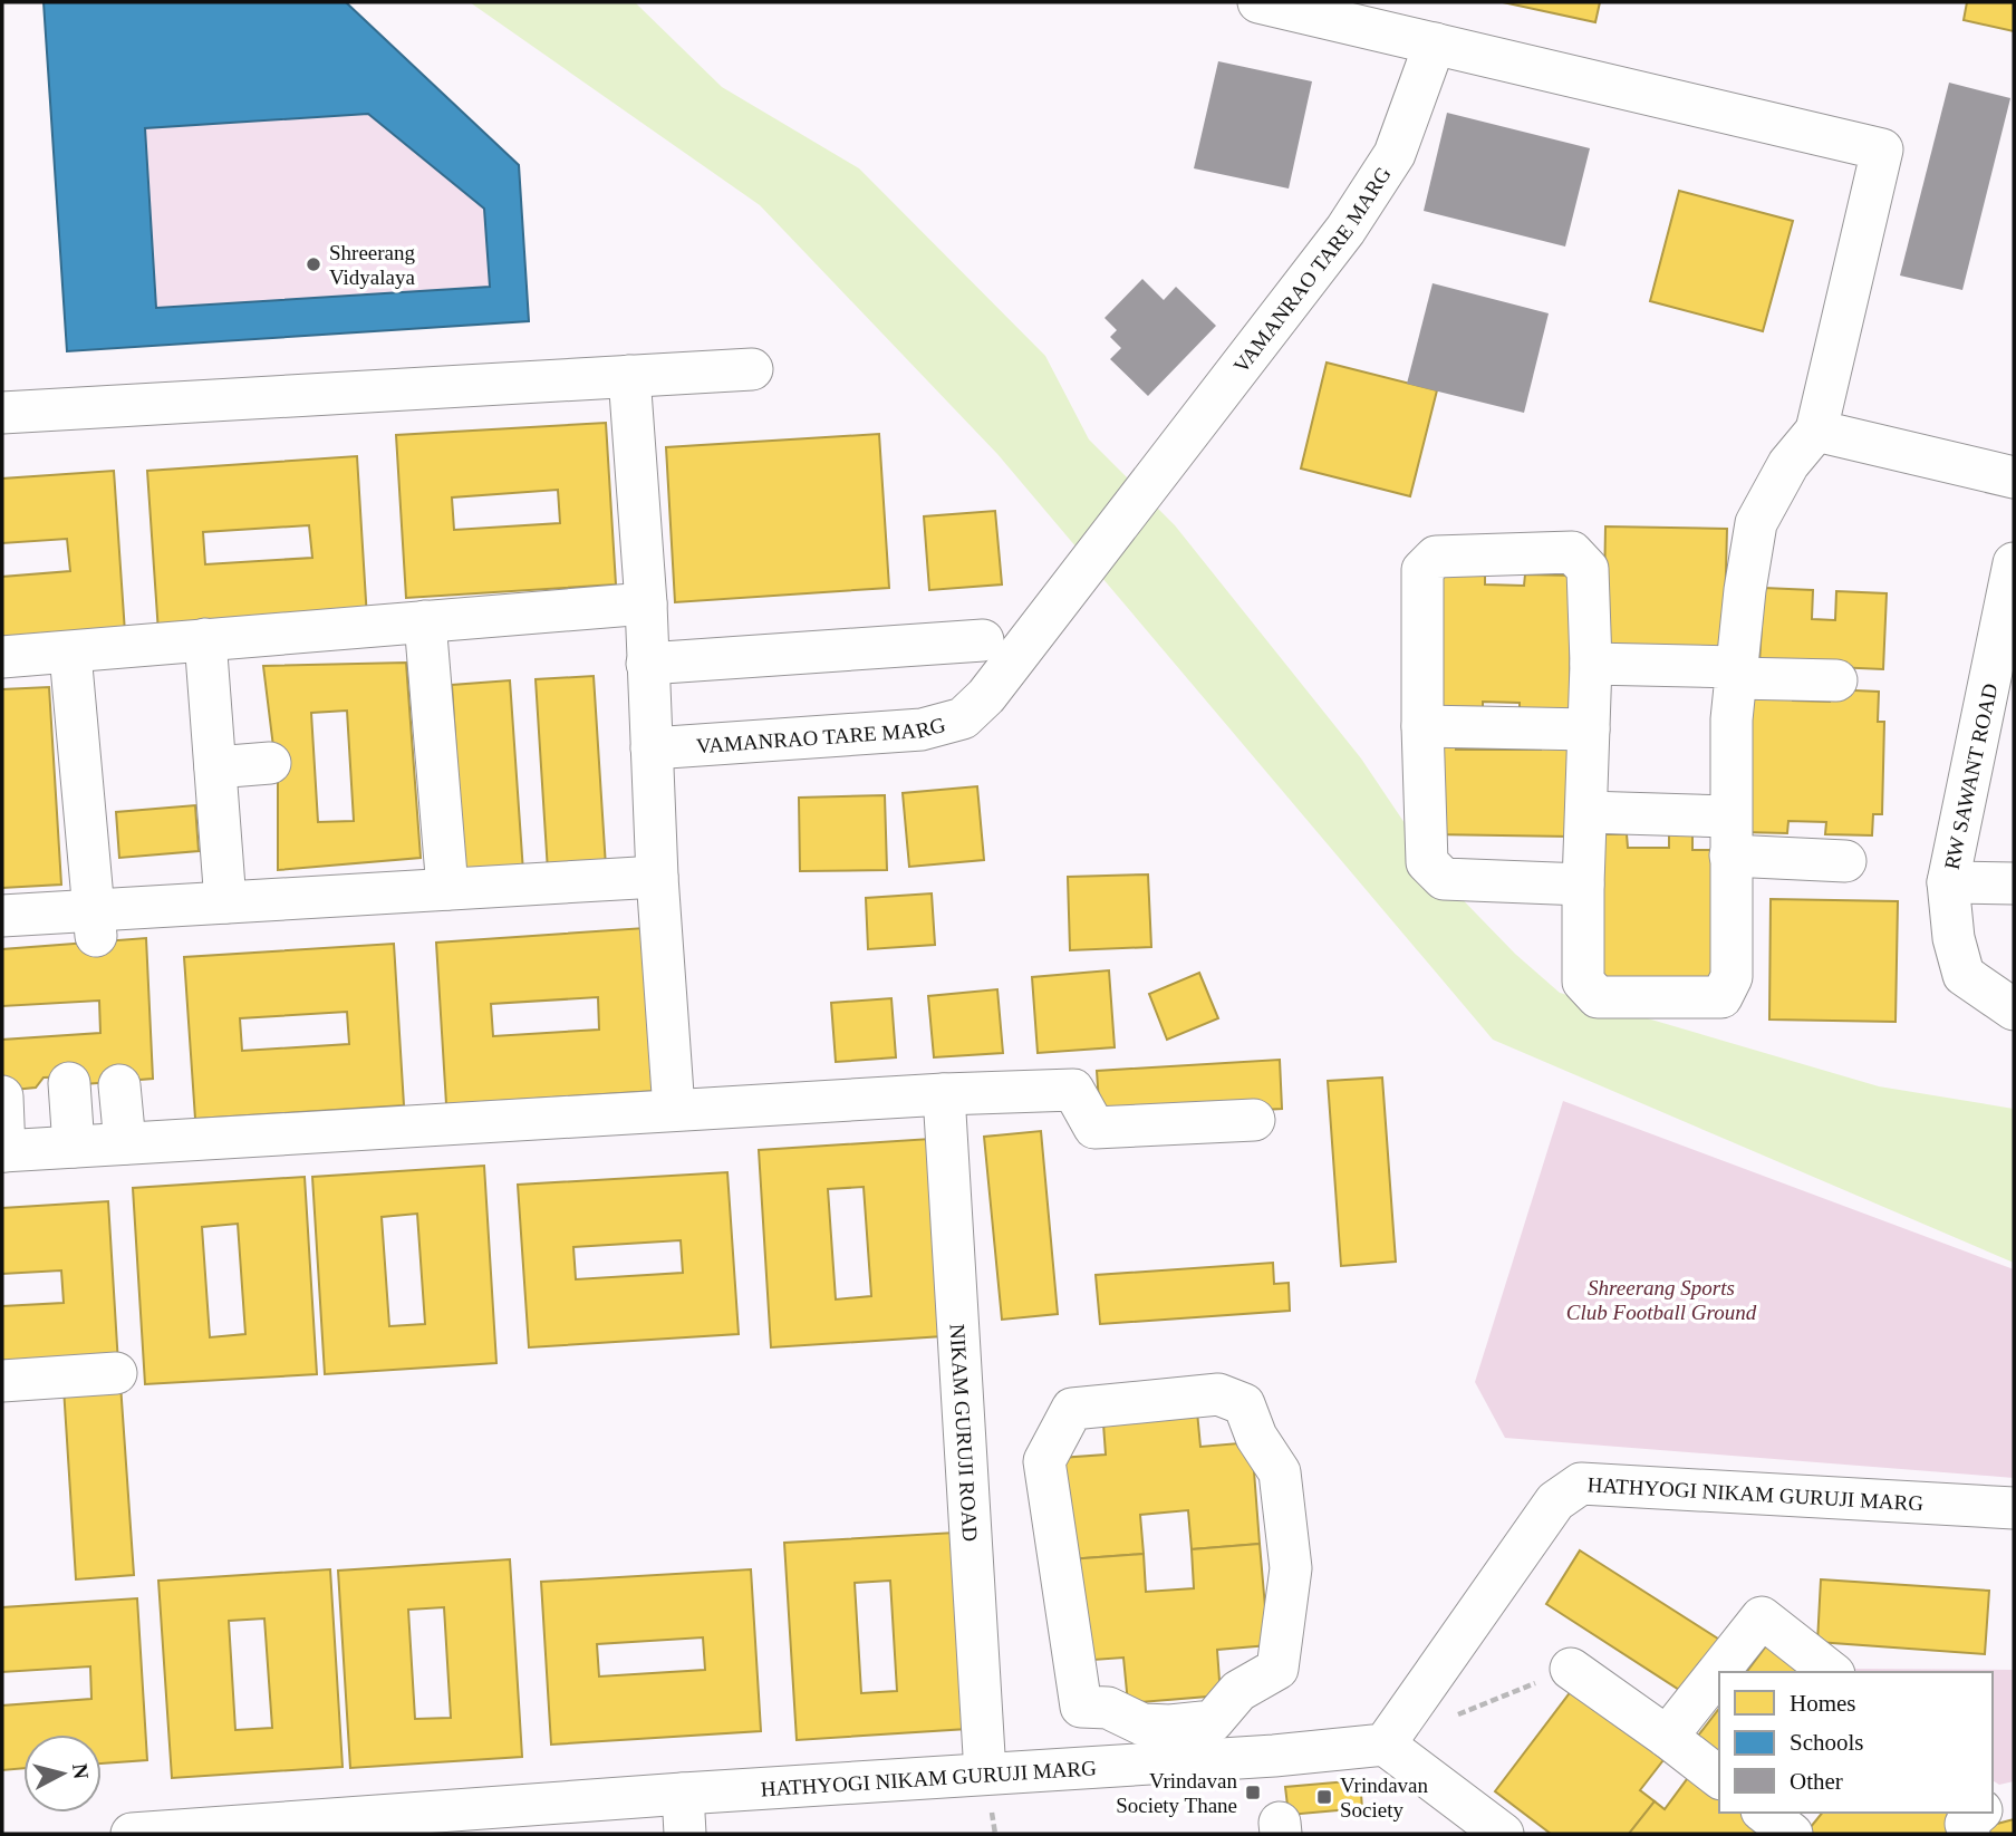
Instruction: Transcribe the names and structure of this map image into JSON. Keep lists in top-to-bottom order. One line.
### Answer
{"streets":{"street":["VAMANRAO TARE MARG","RW SAWANT ROAD","NIKAM GURUJI ROAD","HATHYOGI NIKAM GURUJI MARG"]},"crossings":[["NIKAM GURUJI ROAD","HATHYOGI NIKAM GURUJI MARG"]],"parks":["Shreerang Sports Club Football Ground"],"places":{"other":["Shreerang Vidyalaya"],"transit":["Vrindavan Society Thane","Vrindavan Society"]},"legend":["Homes","Schools","Other"],"north":"right"}
